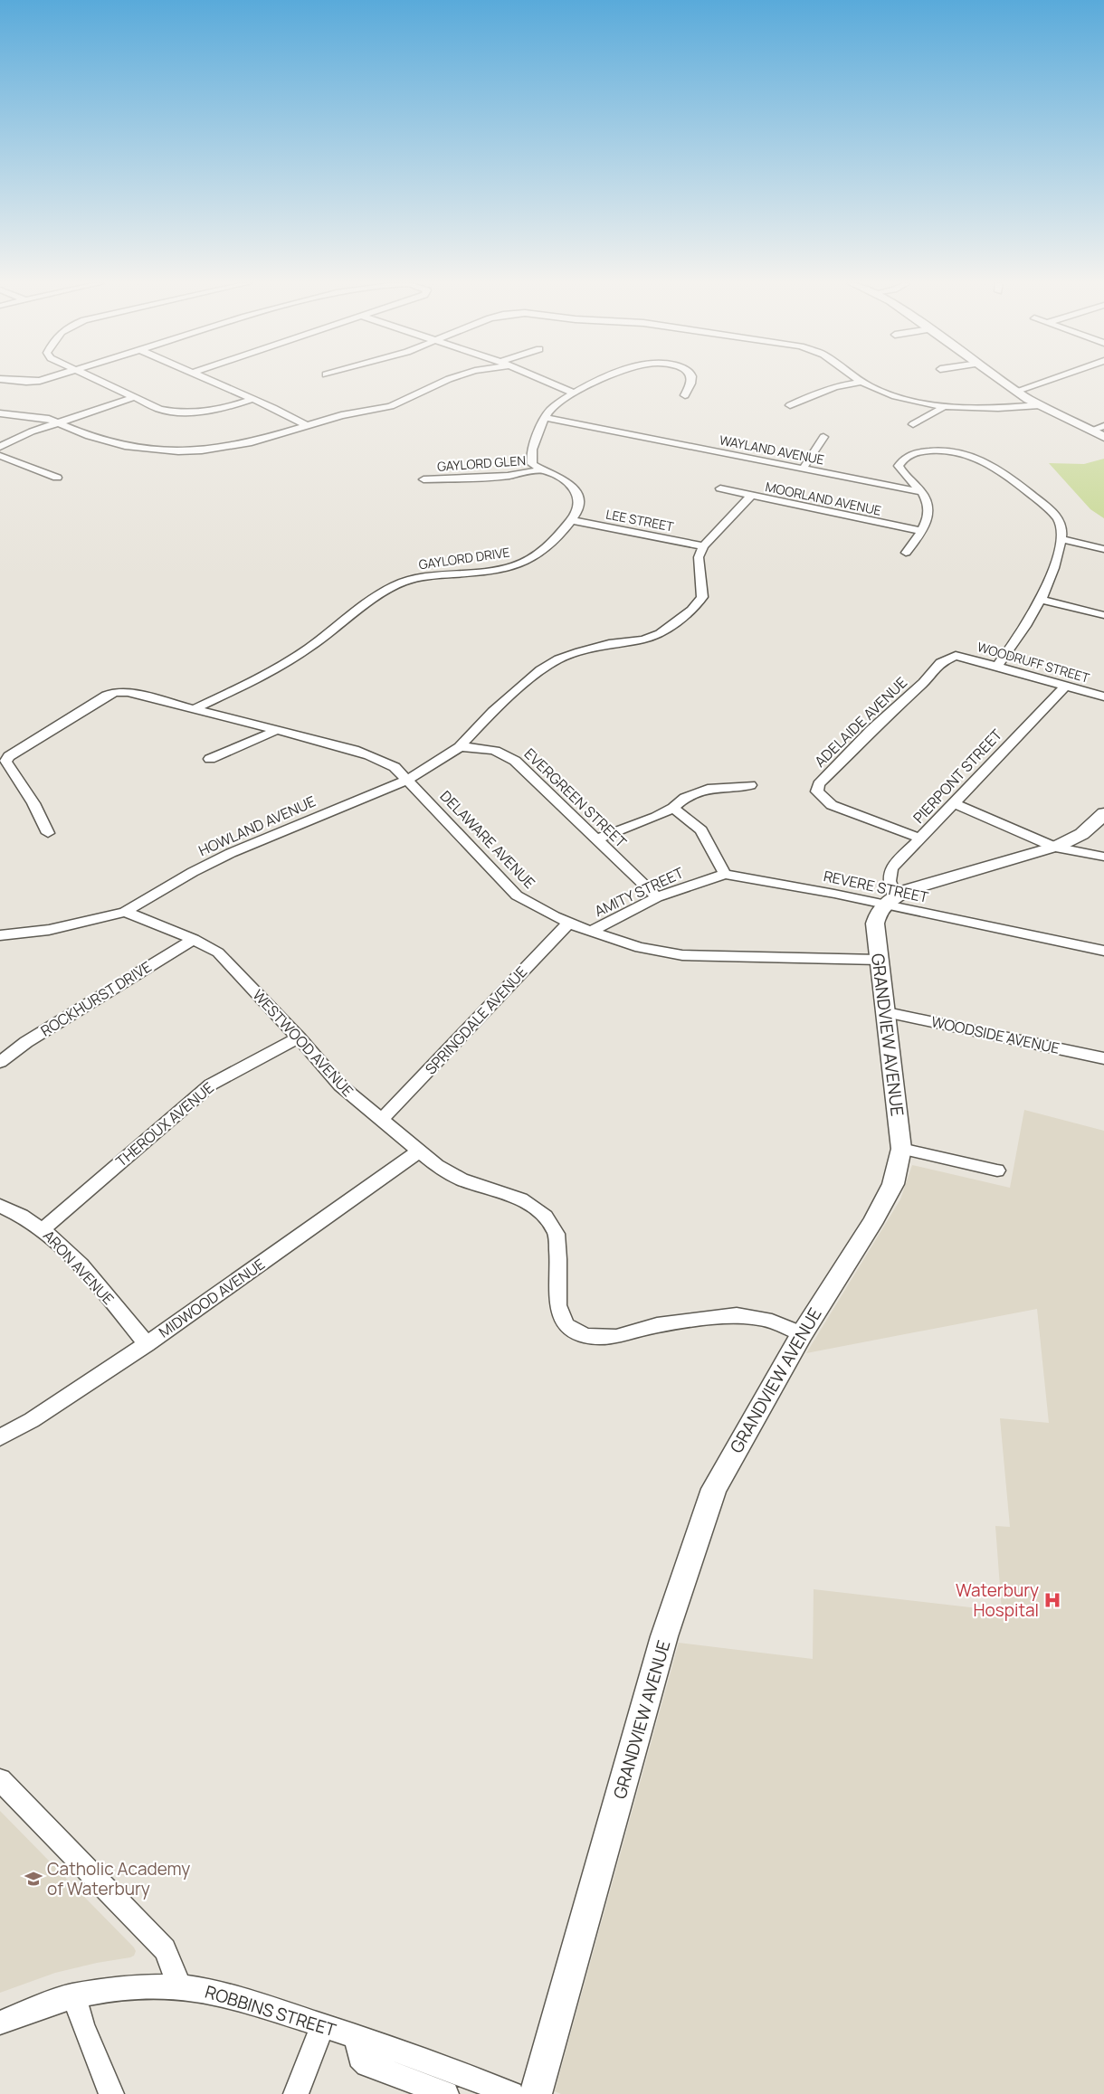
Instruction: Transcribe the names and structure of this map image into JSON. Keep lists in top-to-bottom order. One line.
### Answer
{"streets":{"main road":["GRANDVIEW AVENUE"],"street":["WAYLAND AVENUE","GAYLORD GLEN","MOORLAND AVENUE","LEE STREET","GAYLORD DRIVE","WOODRUFF STREET","ADELAIDE AVENUE","PIERPONT STREET","EVERGREEN STREET","HOWLAND AVENUE","DELAWARE AVENUE","REVERE STREET","AMITY STREET","ROCKHURST DRIVE","SPRINGDALE AVENUE","WOODSIDE AVENUE","WESTWOOD AVENUE","THEROUX AVENUE","ARON AVENUE","MIDWOOD AVENUE","ROBBINS STREET"]},"crossings":[["GAYLORD GLEN","GAYLORD DRIVE"],["LEE STREET","GAYLORD DRIVE"],["GAYLORD DRIVE","DELAWARE AVENUE"],["WOODRUFF STREET","ADELAIDE AVENUE"],["WOODRUFF STREET","PIERPONT STREET"],["ADELAIDE AVENUE","PIERPONT STREET"],["PIERPONT STREET","REVERE STREET"],["PIERPONT STREET","GRANDVIEW AVENUE"],["EVERGREEN STREET","AMITY STREET"],["HOWLAND AVENUE","DELAWARE AVENUE"],["HOWLAND AVENUE","WESTWOOD AVENUE"],["DELAWARE AVENUE","AMITY STREET"],["DELAWARE AVENUE","SPRINGDALE AVENUE"],["DELAWARE AVENUE","GRANDVIEW AVENUE"],["REVERE STREET","AMITY STREET"],["REVERE STREET","GRANDVIEW AVENUE"],["ROCKHURST DRIVE","WESTWOOD AVENUE"],["SPRINGDALE AVENUE","WESTWOOD AVENUE"],["GRANDVIEW AVENUE","WOODSIDE AVENUE"],["GRANDVIEW AVENUE","WESTWOOD AVENUE"],["WESTWOOD AVENUE","THEROUX AVENUE"],["WESTWOOD AVENUE","MIDWOOD AVENUE"],["THEROUX AVENUE","ARON AVENUE"],["ARON AVENUE","MIDWOOD AVENUE"]],"places":{"hospital":["Waterbury Hospital"],"school or university":["Catholic Academy of Waterbury"]}}
